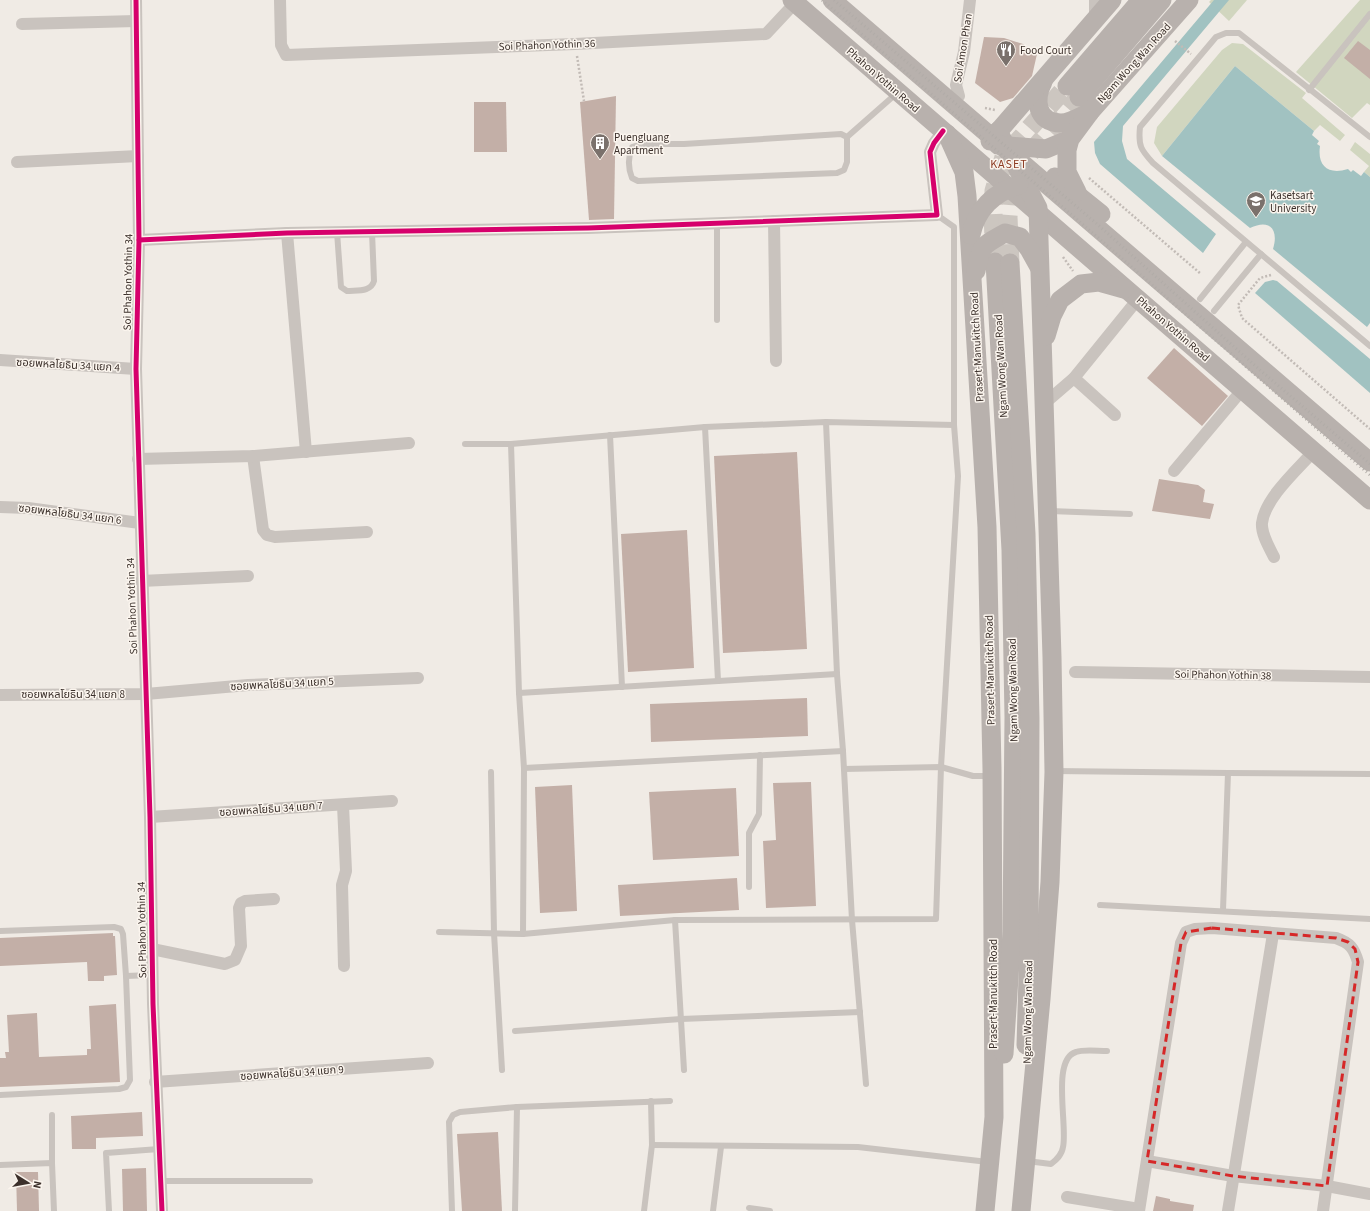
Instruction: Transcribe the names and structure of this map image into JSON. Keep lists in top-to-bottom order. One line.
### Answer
{"streets":{"main road":["Ngam Wong Wan Road","Phahon Yothin Road","Prasert-Manukitch Road"],"street":["Soi Phahon Yothin 36","Soi Amon Phan","Soi Phahon Yothin 34","ซอยพหลโยธิน 34 แยก 4","ซอยพหลโยธิน 34 แยก 6","Soi Phahon Yothin 38","ซอยพหลโยธิน 34 แยก 5","ซอยพหลโยธิน 34 แยก 8","ซอยพหลโยธิน 34 แยก 7","ซอยพหลโยธิน 34 แยก 9"]},"crossings":[["Soi Phahon Yothin 36","Phahon Yothin Road"],["Soi Amon Phan","Phahon Yothin Road"],["Ngam Wong Wan Road","Phahon Yothin Road"],["Ngam Wong Wan Road","Prasert-Manukitch Road"],["Phahon Yothin Road","Prasert-Manukitch Road"],["Soi Phahon Yothin 34","ซอยพหลโยธิน 34 แยก 4"],["Soi Phahon Yothin 34","ซอยพหลโยธิน 34 แยก 6"],["Soi Phahon Yothin 34","ซอยพหลโยธิน 34 แยก 5"],["Soi Phahon Yothin 34","ซอยพหลโยธิน 34 แยก 8"],["Soi Phahon Yothin 34","ซอยพหลโยธิน 34 แยก 7"],["Soi Phahon Yothin 34","ซอยพหลโยธิน 34 แยก 9"],["ซอยพหลโยธิน 34 แยก 5","ซอยพหลโยธิน 34 แยก 8"]],"districts":["KASET"],"places":{"restaurant":["Food Court"],"building":["Puengluang Apartment"],"school or university":["Kasetsart University"]},"north":"right"}
